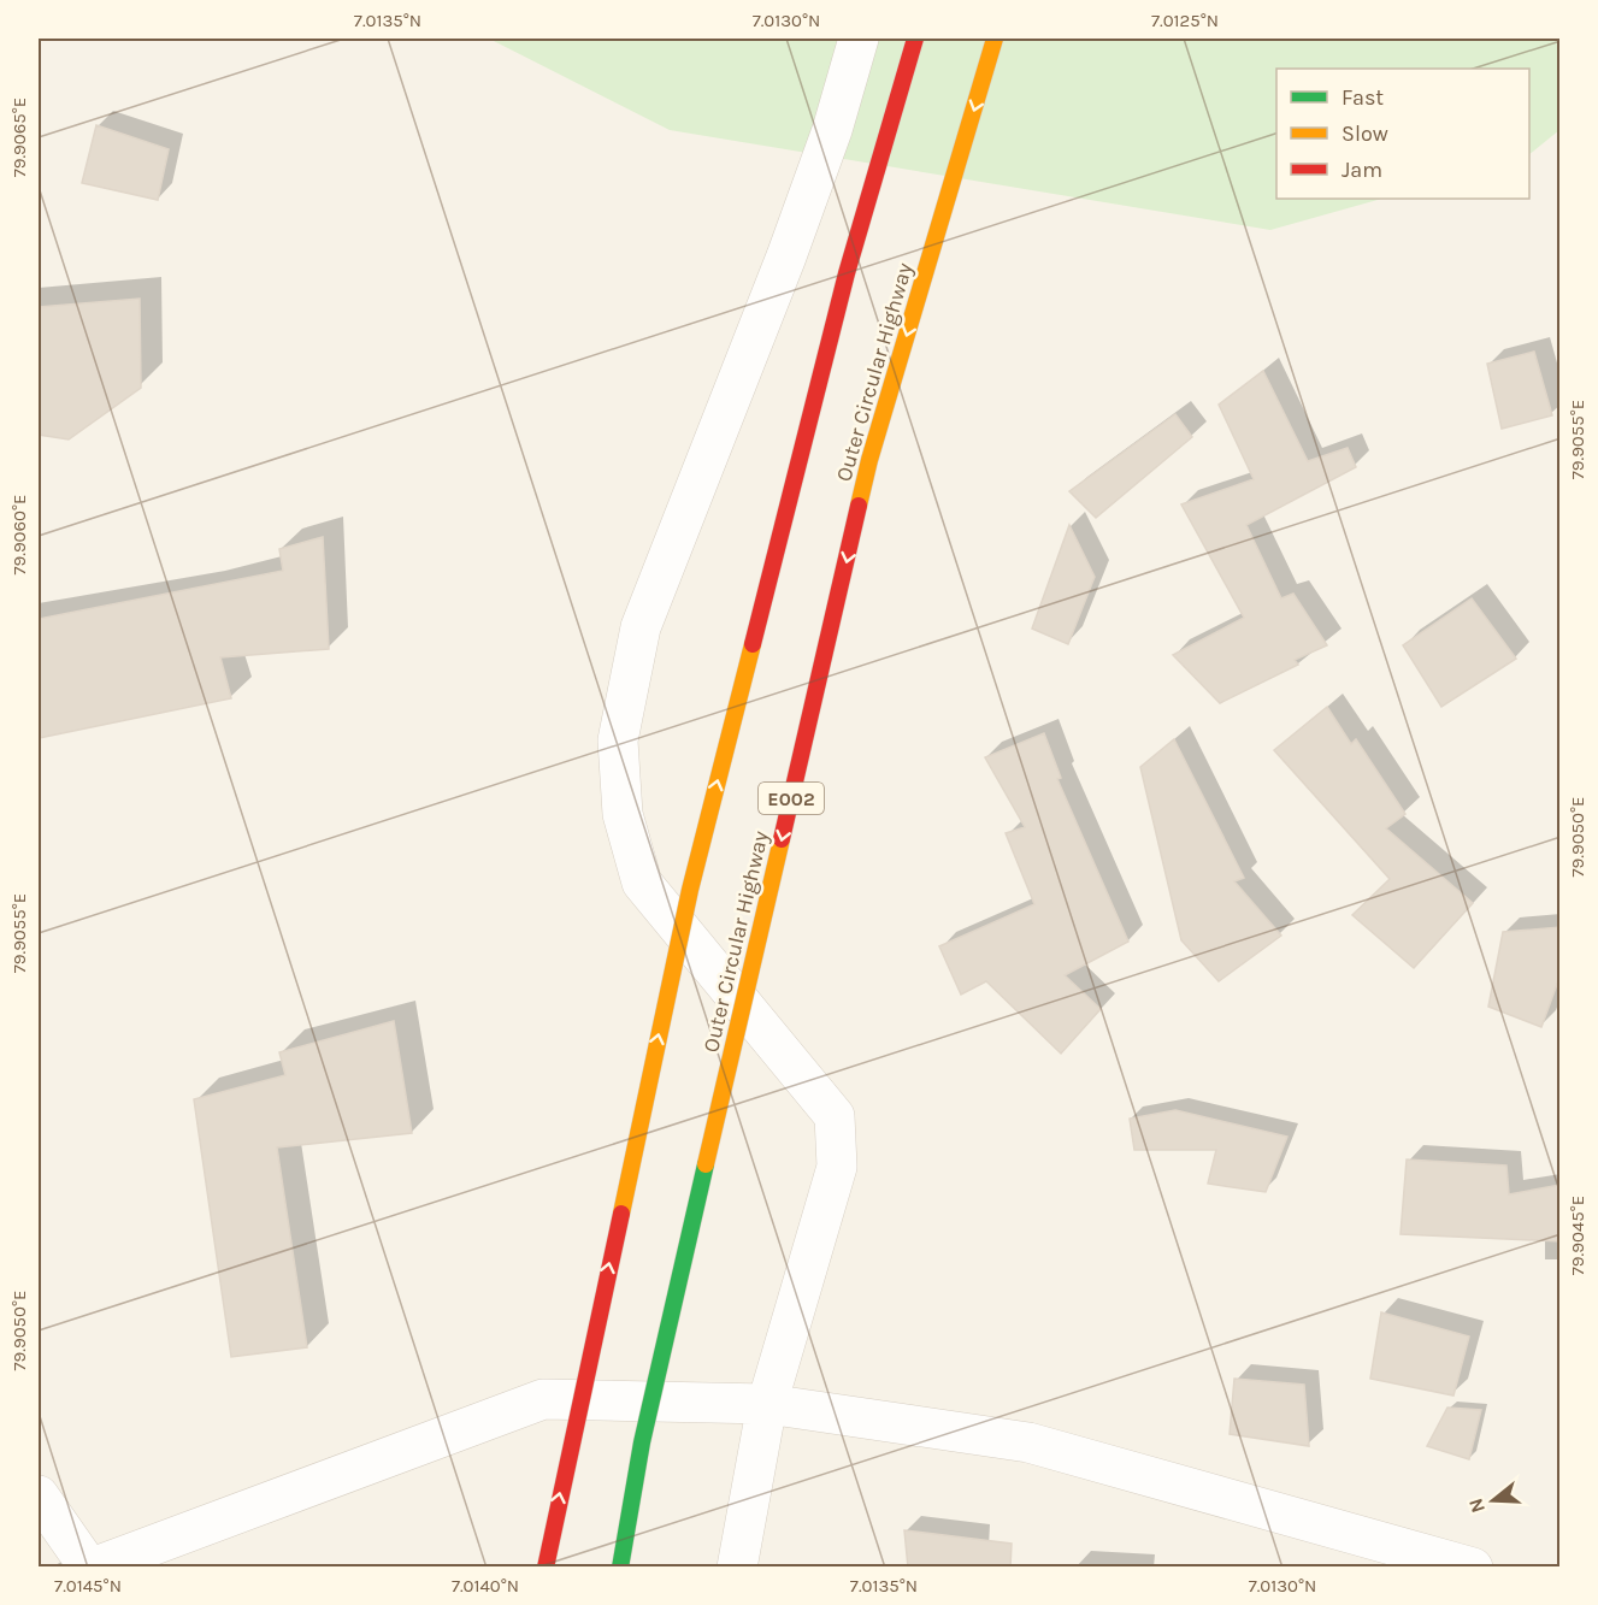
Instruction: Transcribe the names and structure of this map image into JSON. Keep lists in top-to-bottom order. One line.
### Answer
{"streets":{"highway":["Outer Circular Highway","E002"]},"legend":["Fast","Slow","Jam"],"north":"left","coordinates":["7.0135°N","7.0130°N","7.0125°N","79.9065°E","79.9055°E","79.9060°E","79.9050°E","79.9045°E","7.0145°N","7.0140°N"]}
